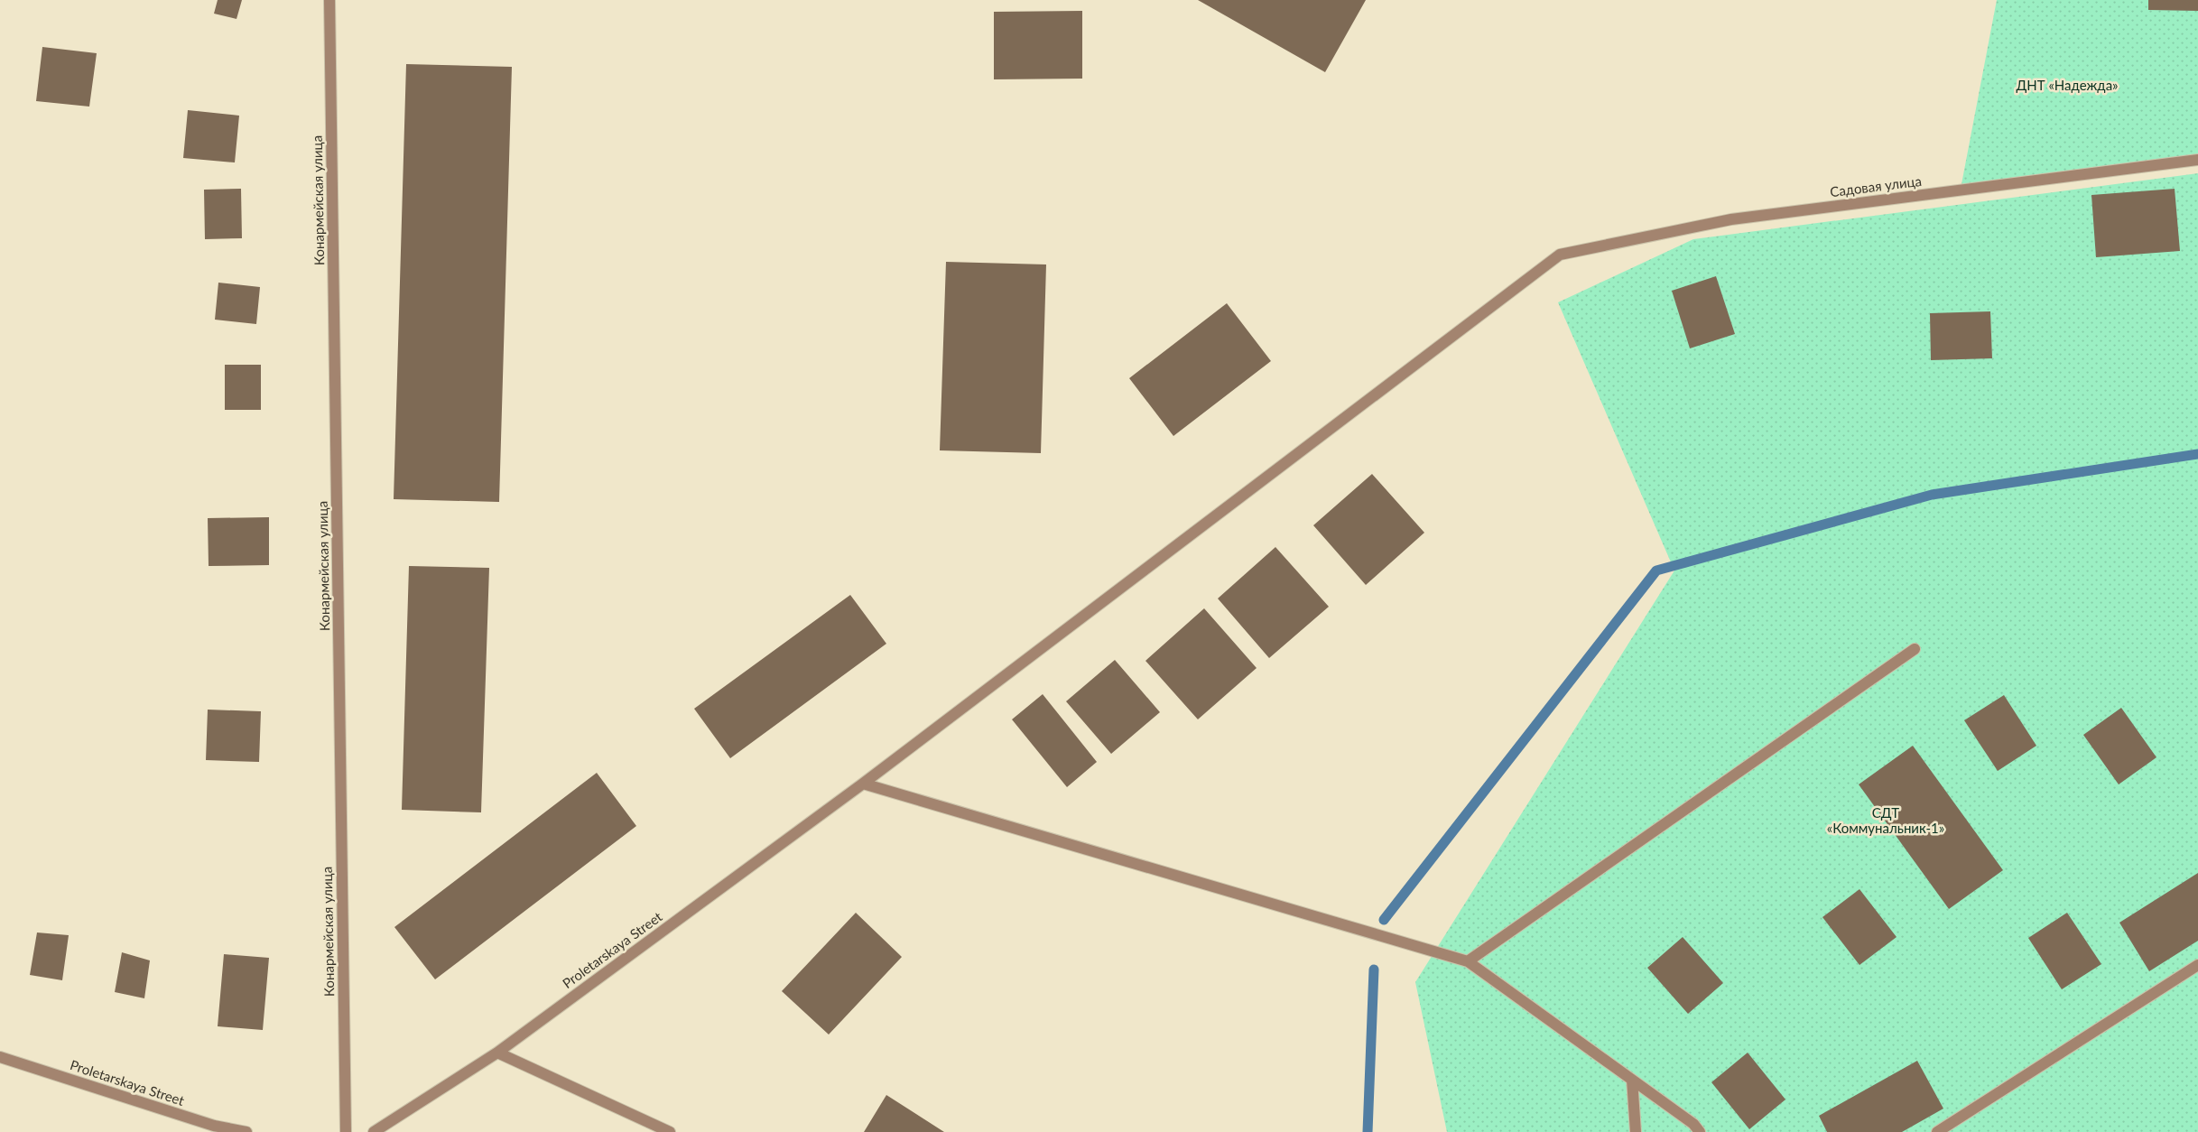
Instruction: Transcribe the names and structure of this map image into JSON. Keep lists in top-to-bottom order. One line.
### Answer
{"streets":{"street":["Садовая улица","Конармейская улица","Proletarskaya Street"]},"crossings":[["Садовая улица","Proletarskaya Street"]],"parks":["ДНТ «Надежда»","СДТ «Коммунальник-1»"]}
